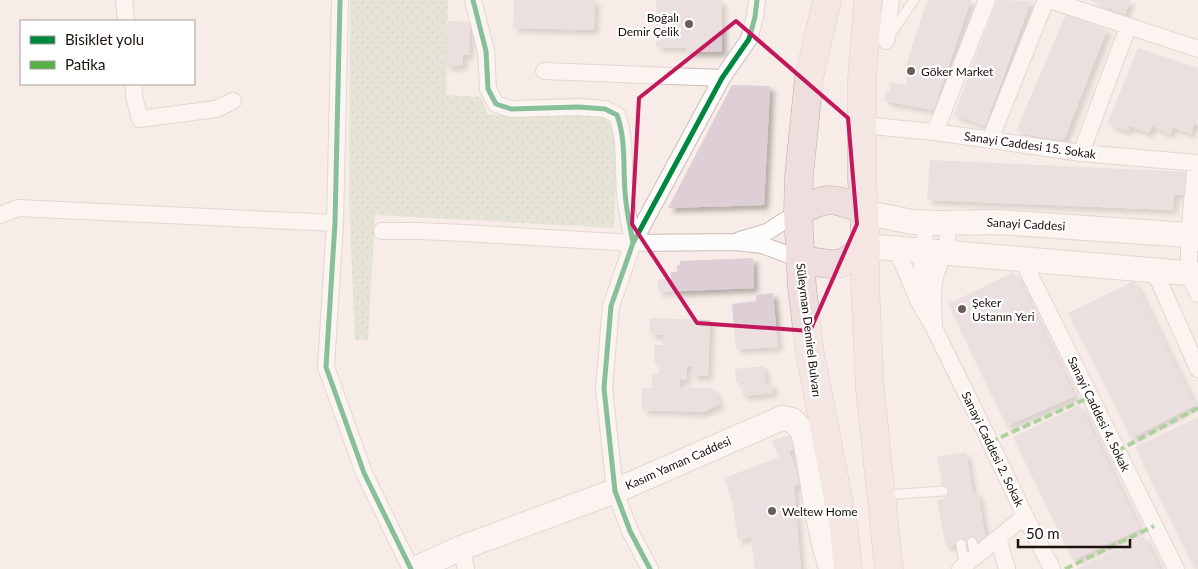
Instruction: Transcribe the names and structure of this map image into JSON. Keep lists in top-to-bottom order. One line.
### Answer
{"streets":{"highway":["Süleyman Demirel Bulvarı"],"street":["Sanayi Caddesi 15. Sokak","Sanayi Caddesi","Sanayi Caddesi 4. Sokak","Sanayi Caddesi 2. Sokak","Kasım Yaman Caddesi"]},"crossings":[["Sanayi Caddesi","Süleyman Demirel Bulvarı"]],"places":["Boğalı Demir Çelik","Göker Market","Şeker Ustanın Yeri","Weltew Home"],"legend":["Bisiklet yolu","Patika"],"scale_bar":"50 m"}
